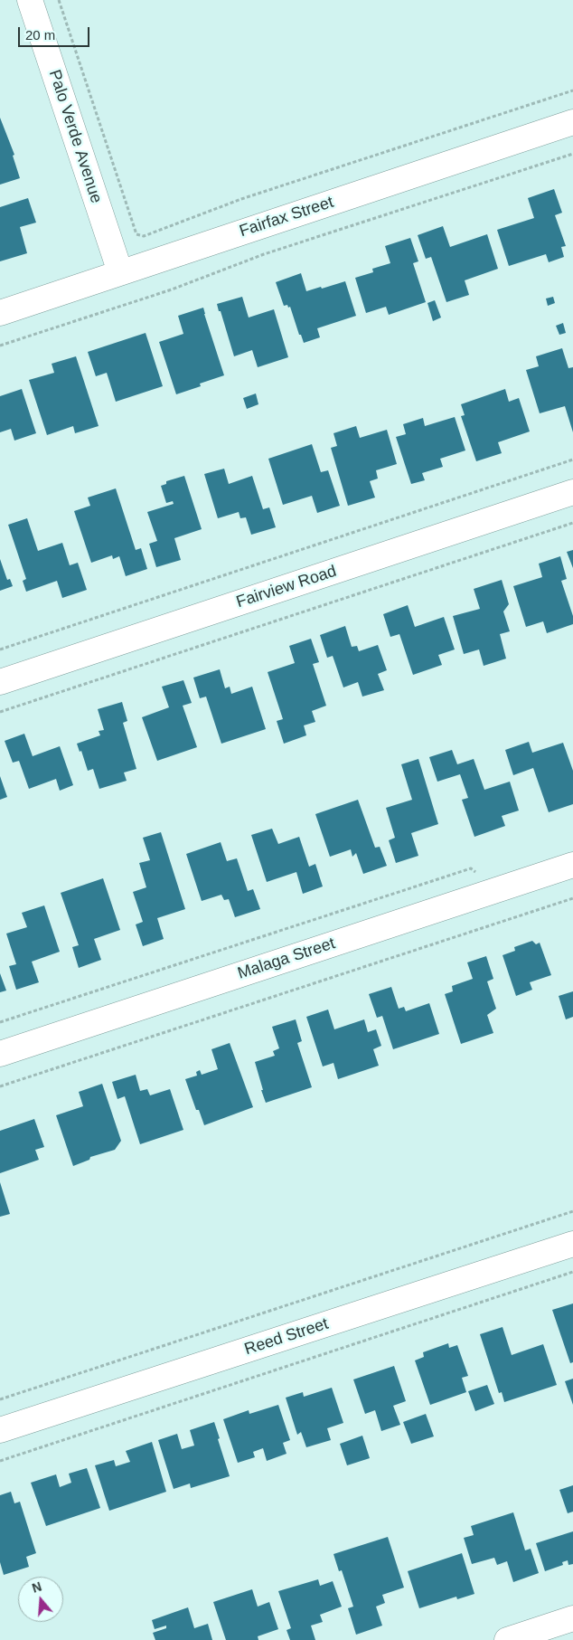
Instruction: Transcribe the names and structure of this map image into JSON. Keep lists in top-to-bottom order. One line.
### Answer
{"streets":{"street":["Palo Verde Avenue","Fairfax Street","Fairview Road","Malaga Street","Reed Street"]},"crossings":[["Palo Verde Avenue","Fairfax Street"]],"scale_bar":"20 m","north":"top"}
